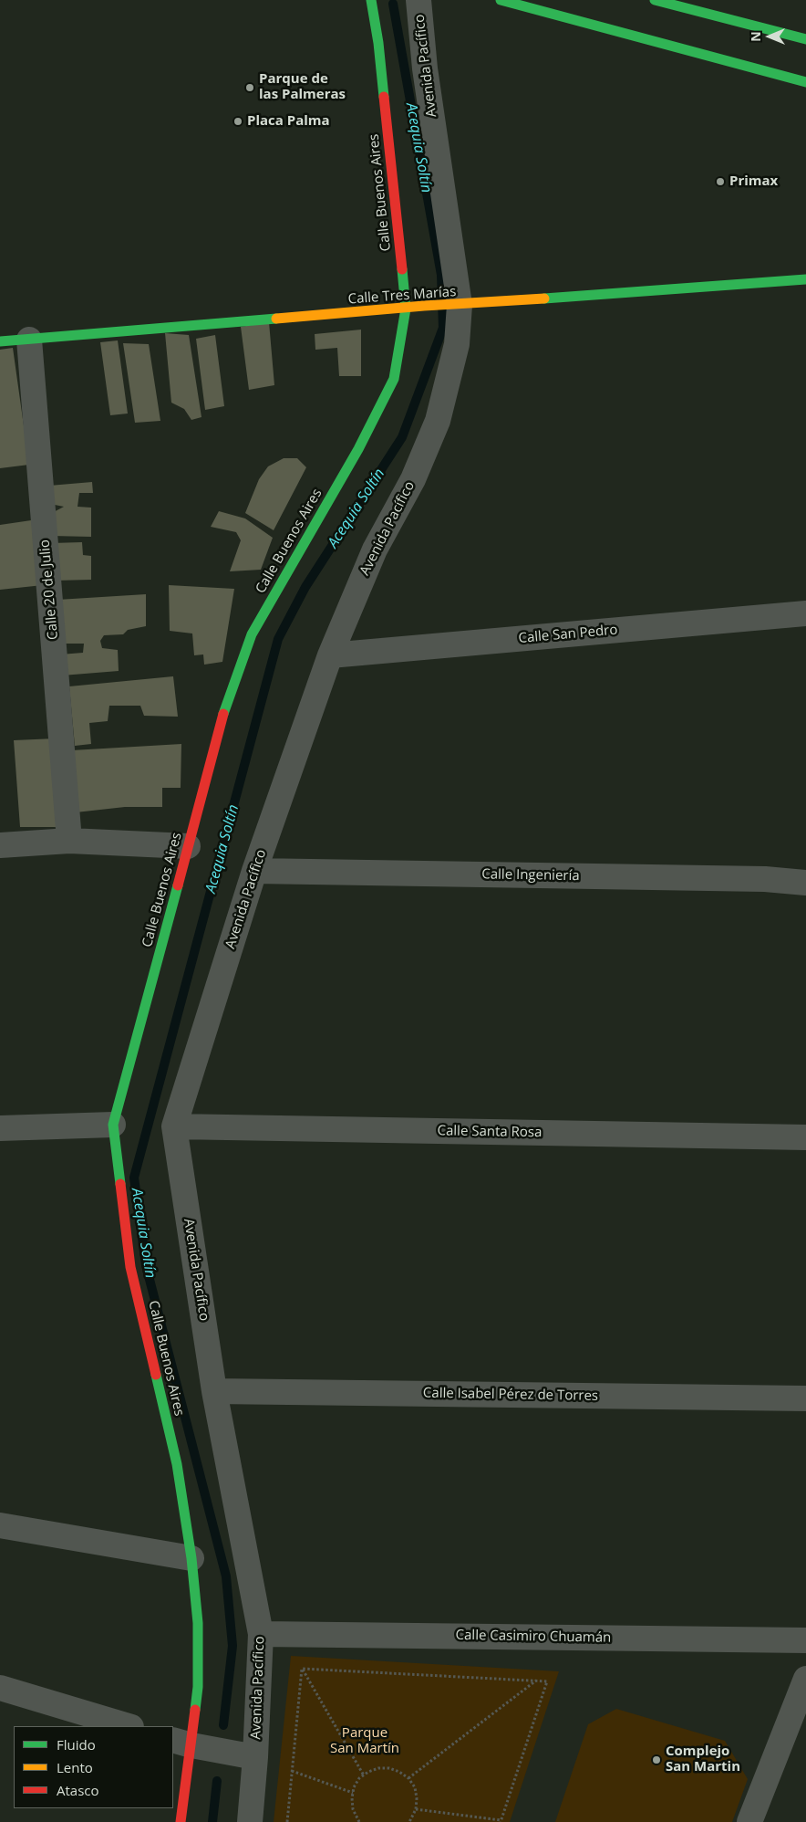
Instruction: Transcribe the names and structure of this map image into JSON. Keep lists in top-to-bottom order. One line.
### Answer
{"streets":{"street":["Avenida Pacífico","Calle Buenos Aires","Calle Tres Marías","Calle 20 de Julio","Calle San Pedro","Calle Ingeniería","Calle Santa Rosa","Calle Isabel Pérez de Torres","Calle Casimiro Chuamán"]},"crossings":[["Avenida Pacífico","Calle Tres Marías"],["Avenida Pacífico","Calle San Pedro"],["Avenida Pacífico","Calle Ingeniería"],["Avenida Pacífico","Calle Santa Rosa"],["Avenida Pacífico","Calle Isabel Pérez de Torres"],["Avenida Pacífico","Calle Casimiro Chuamán"],["Calle Buenos Aires","Calle Tres Marías"],["Calle Tres Marías","Calle 20 de Julio"]],"water":["Acequia Soltín"],"parks":["Parque San Martín"],"places":["Parque de las Palmeras","Placa Palma","Primax","Complejo San Martin"],"legend":["Fluido","Lento","Atasco"],"north":"left"}
